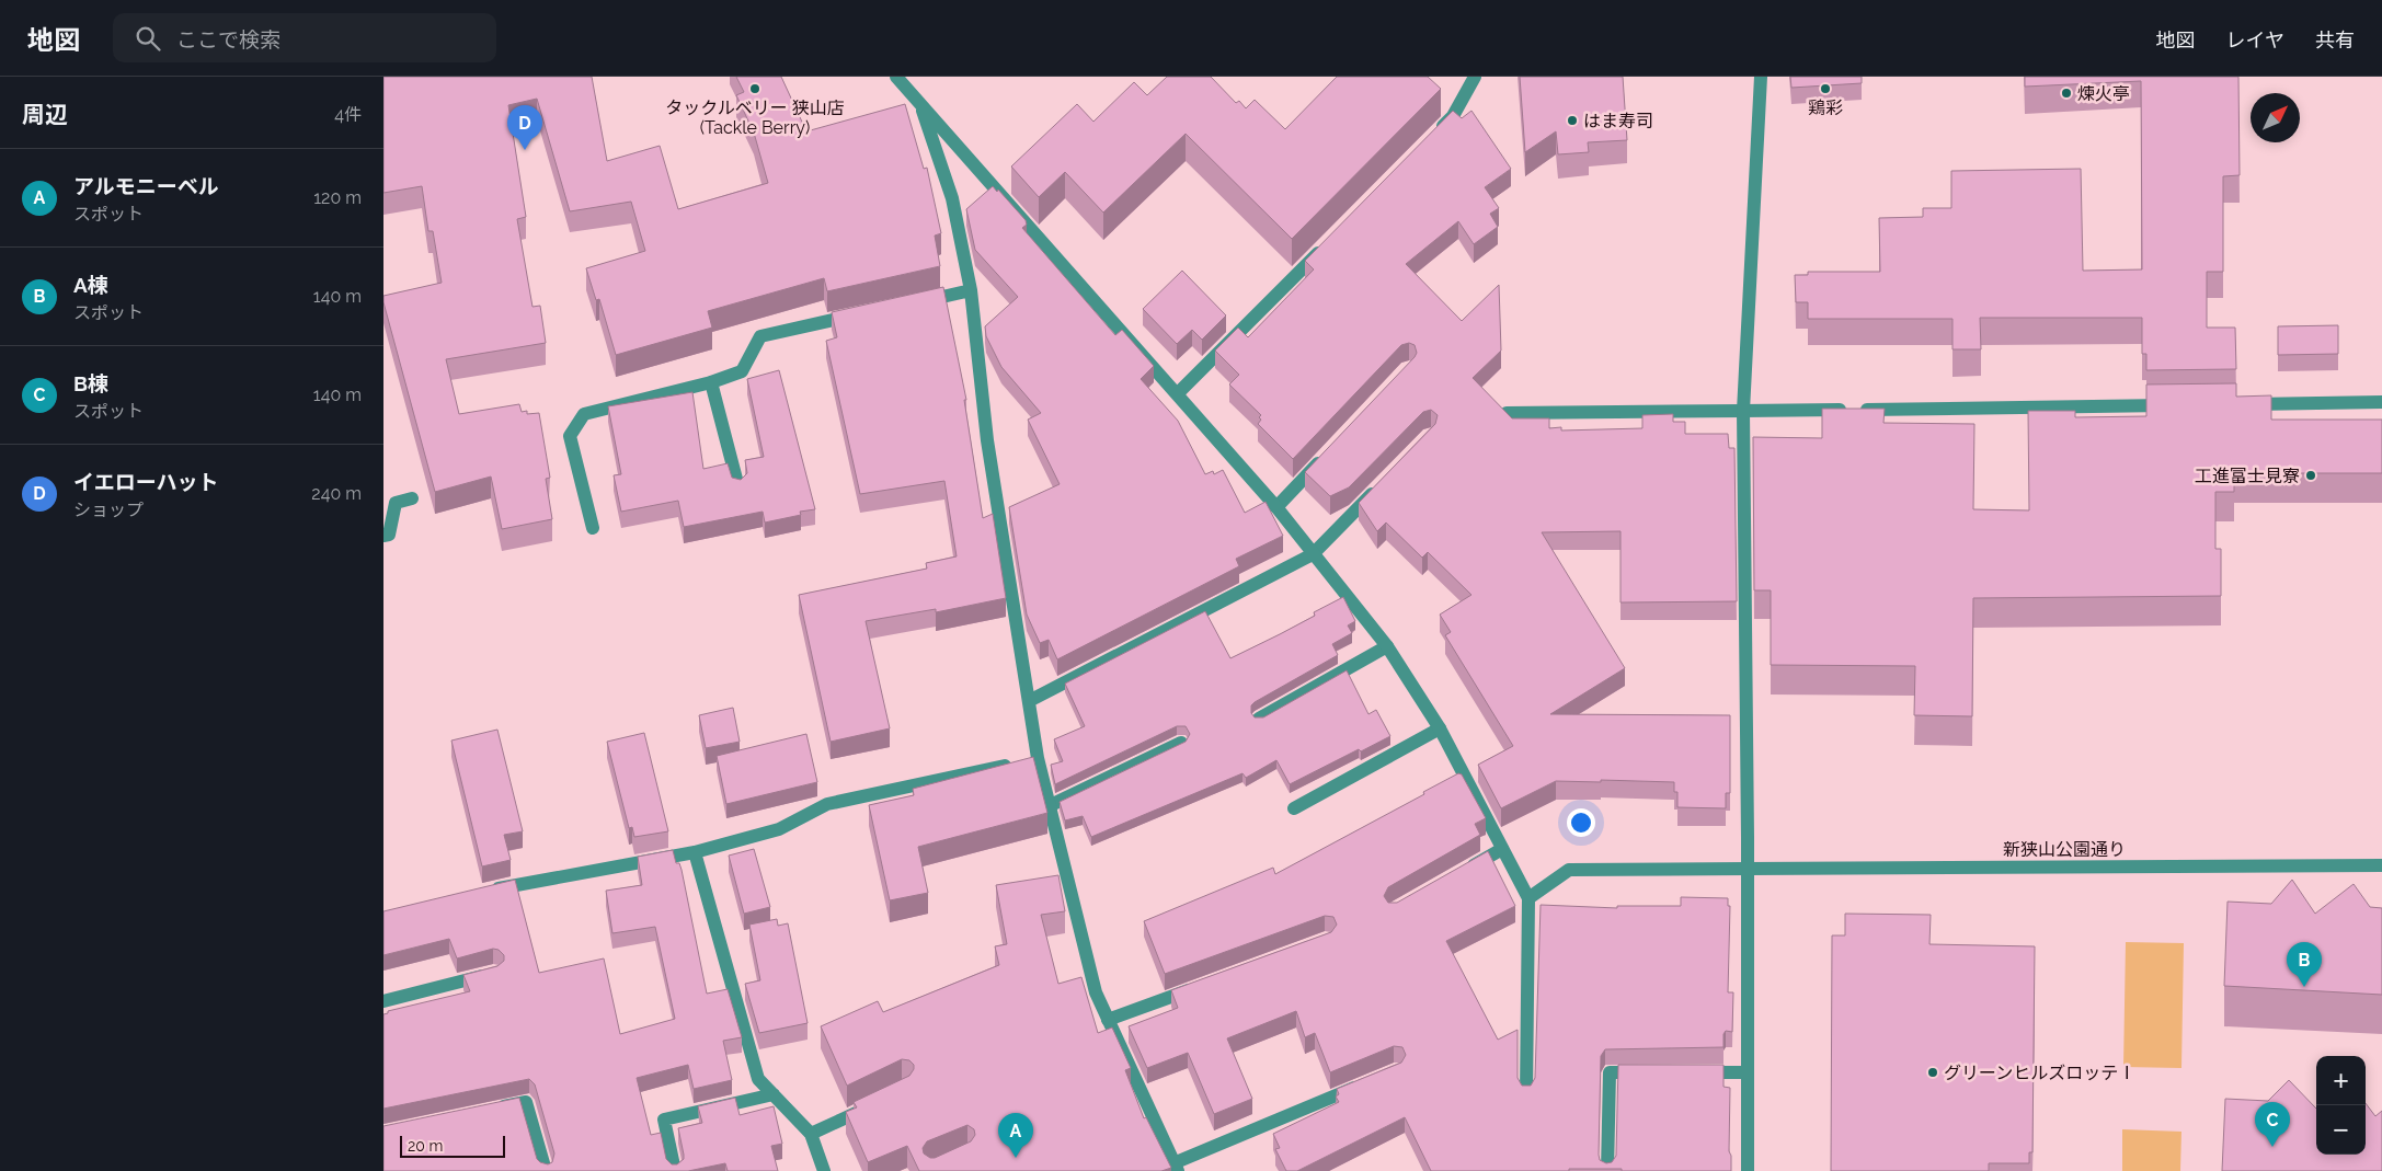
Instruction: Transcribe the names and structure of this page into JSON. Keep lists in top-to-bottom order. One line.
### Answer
{"streets":{"street":["新狭山公園通り"]},"places":["タックルベリー 狭山店 (Tackle Berry)","鶏彩","煉火亭","はま寿司","工進富士見寮","グリーンヒルズロッテⅠ"],"scale_bar":"20 m","north":"top right","page":{"header":"地図","search":"ここで検索","nav":["地図","レイヤ","共有"],"heading":["周辺","4件"],"pins":["D","B","C","A"],"list":[{"mark":"A","name":"アルモニーベル","note":"スポット","value":"120 m"},{"mark":"B","name":"A棟","note":"スポット","value":"140 m"},{"mark":"C","name":"B棟","note":"スポット","value":"140 m"},{"mark":"D","name":"イエローハット","note":"ショップ","value":"240 m"}],"map_buttons":["+","−"],"scale":"20 m"}}
